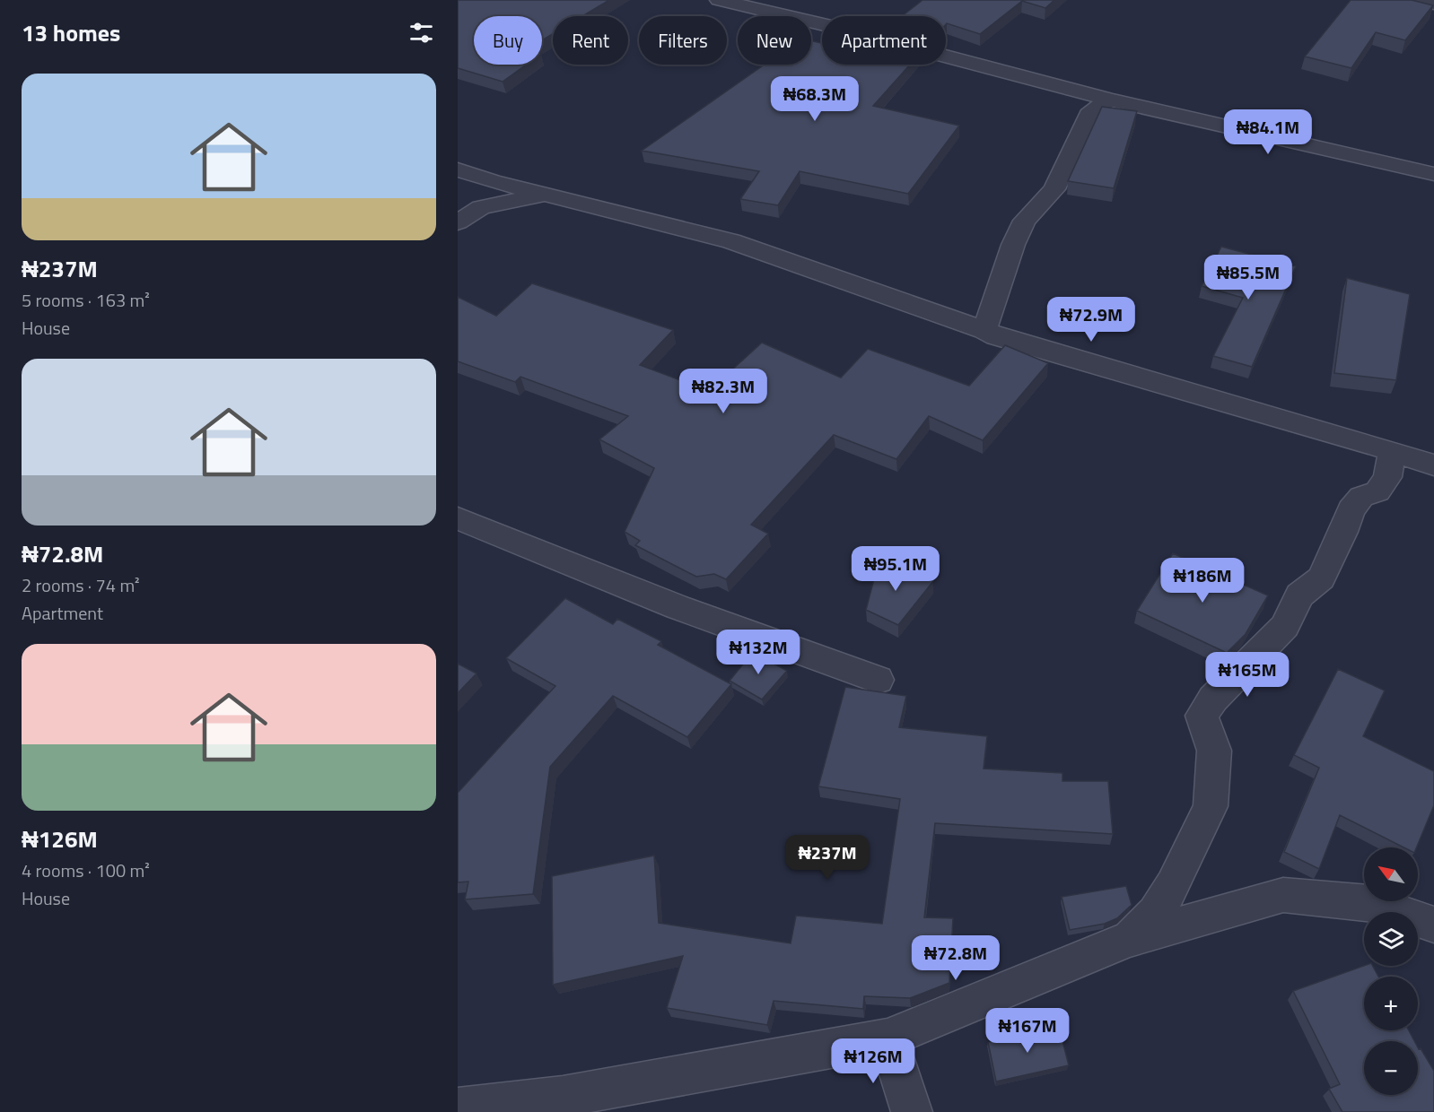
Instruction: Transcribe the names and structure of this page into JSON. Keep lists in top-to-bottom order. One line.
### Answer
{"north":"top left","page":{"heading":"13 homes","chip":["Buy","Rent","Filters","New","Apartment"],"list":[{"name":"₦237M","note":"5 rooms · 163 m² · House"},{"name":"₦72.8M","note":"2 rooms · 74 m² · Apartment"},{"name":"₦126M","note":"4 rooms · 100 m² · House"}],"price":["₦68.3M","₦84.1M","₦85.5M","₦72.9M","₦82.3M","₦95.1M","₦186M","₦132M","₦165M","₦237M","₦72.8M","₦167M","₦126M"],"map_buttons":["+","−"]}}
